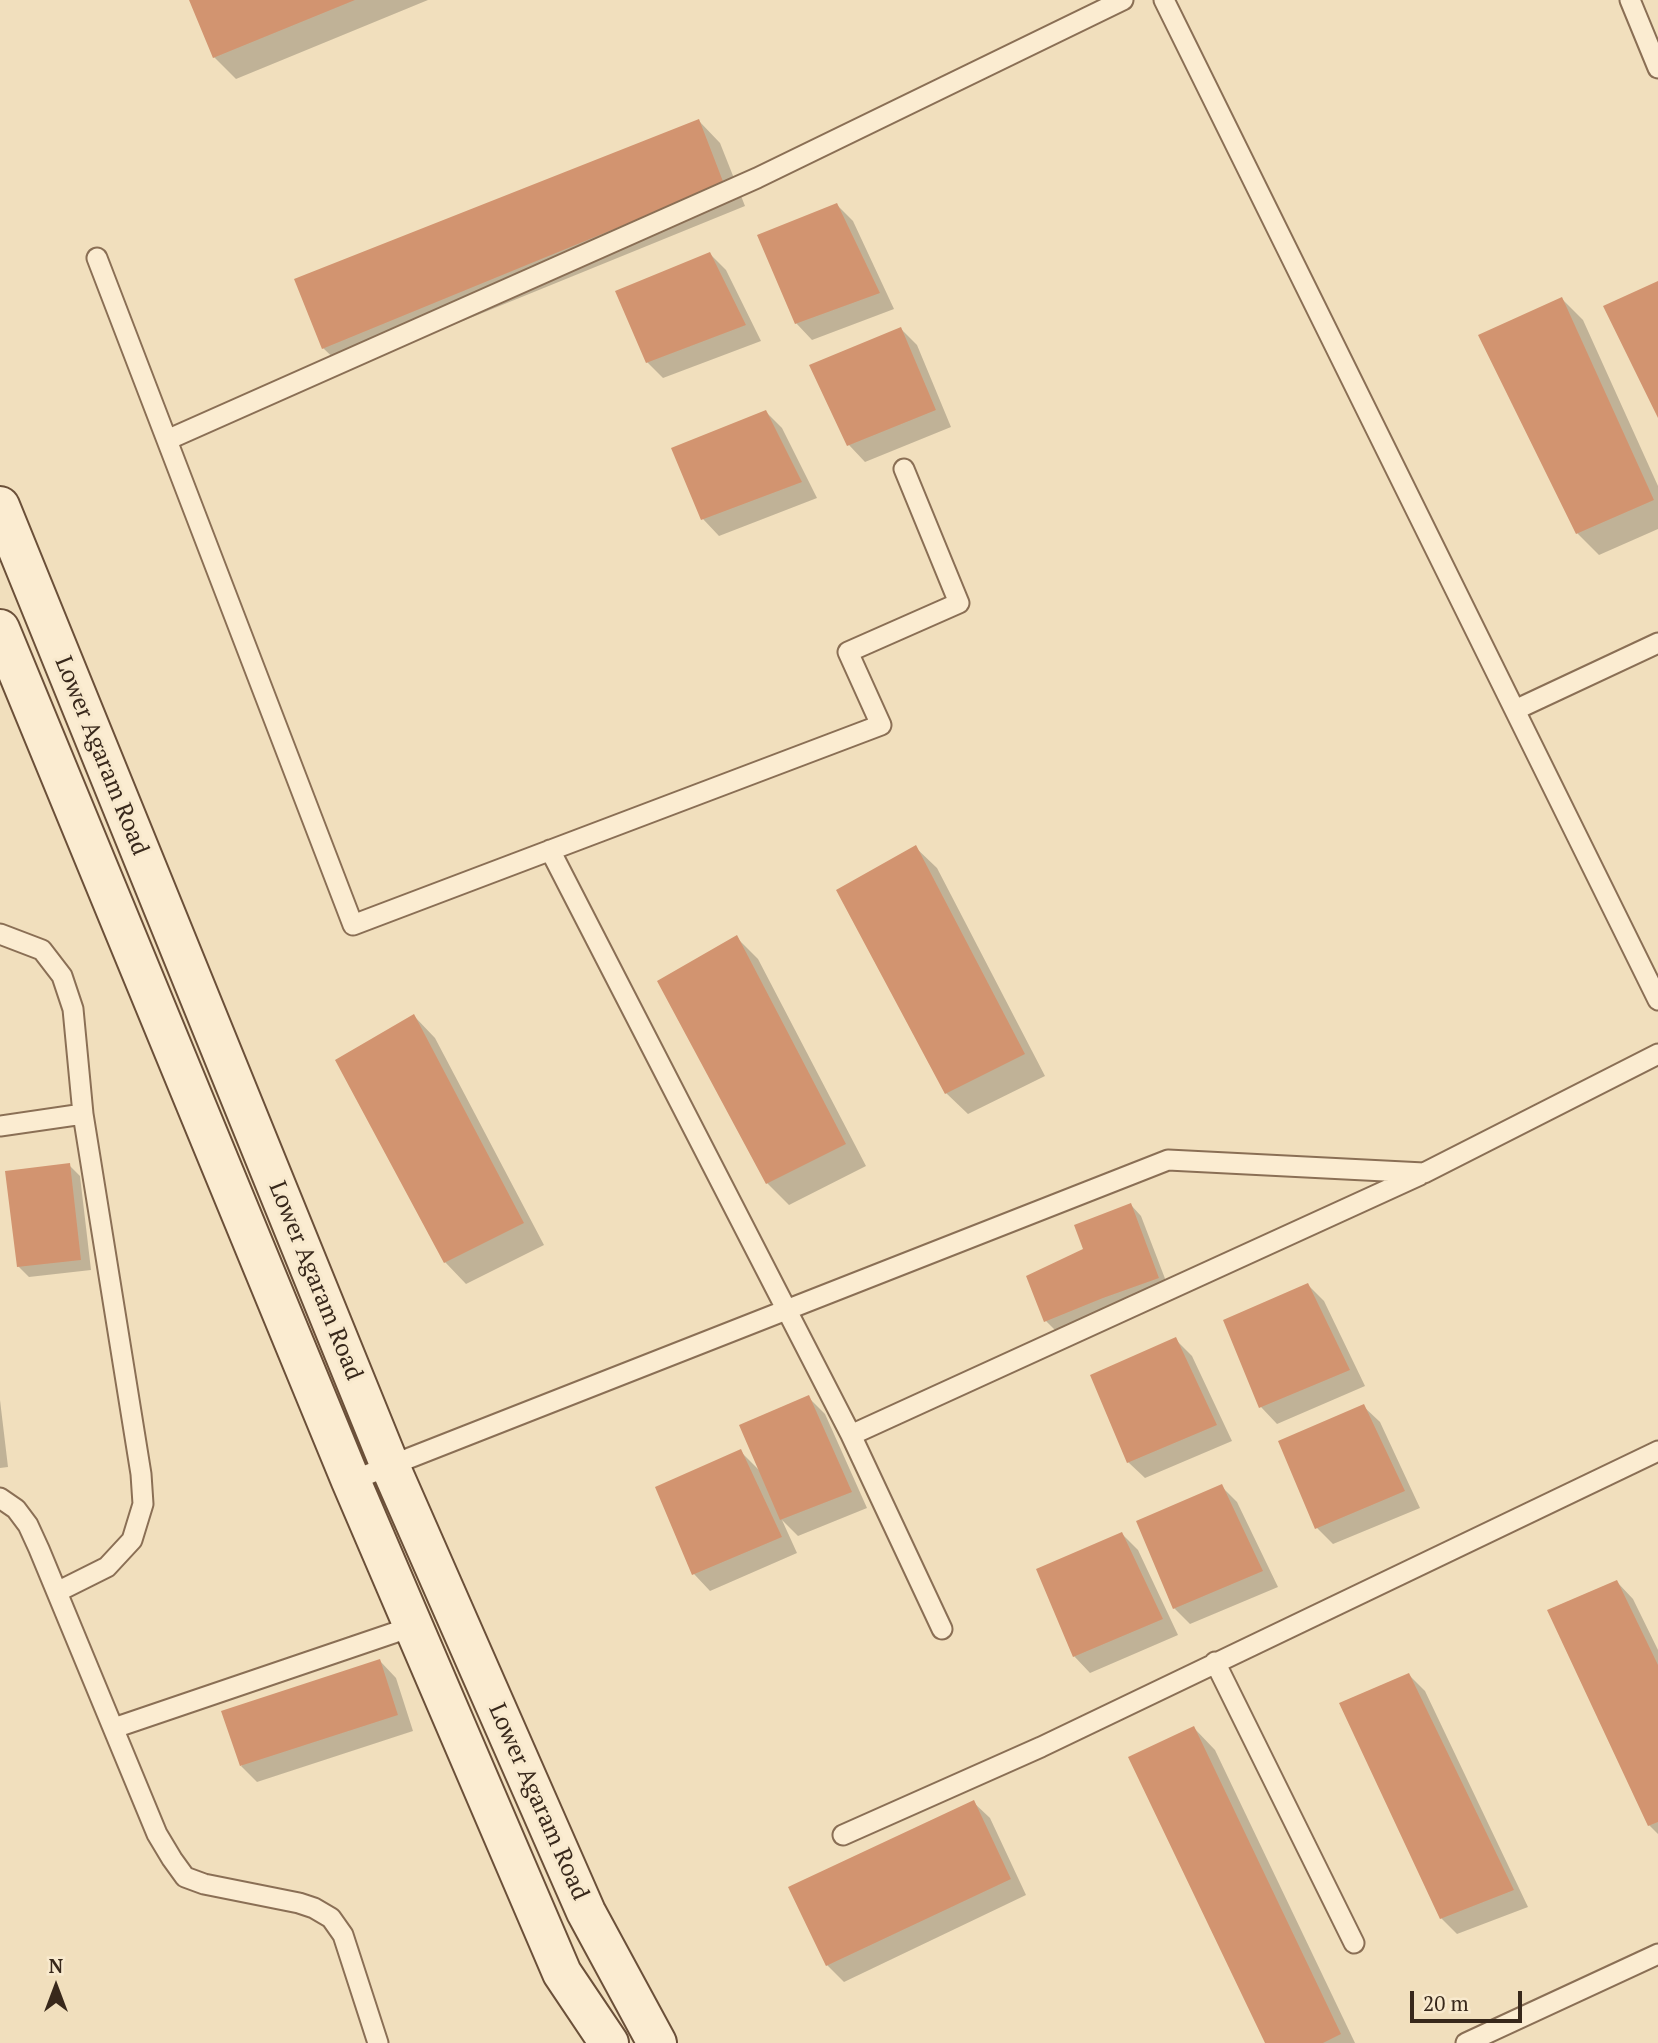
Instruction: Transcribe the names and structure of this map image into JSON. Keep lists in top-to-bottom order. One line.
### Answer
{"streets":{"main road":["Lower Agaram Road"]},"scale_bar":"20 m","north":"top"}
